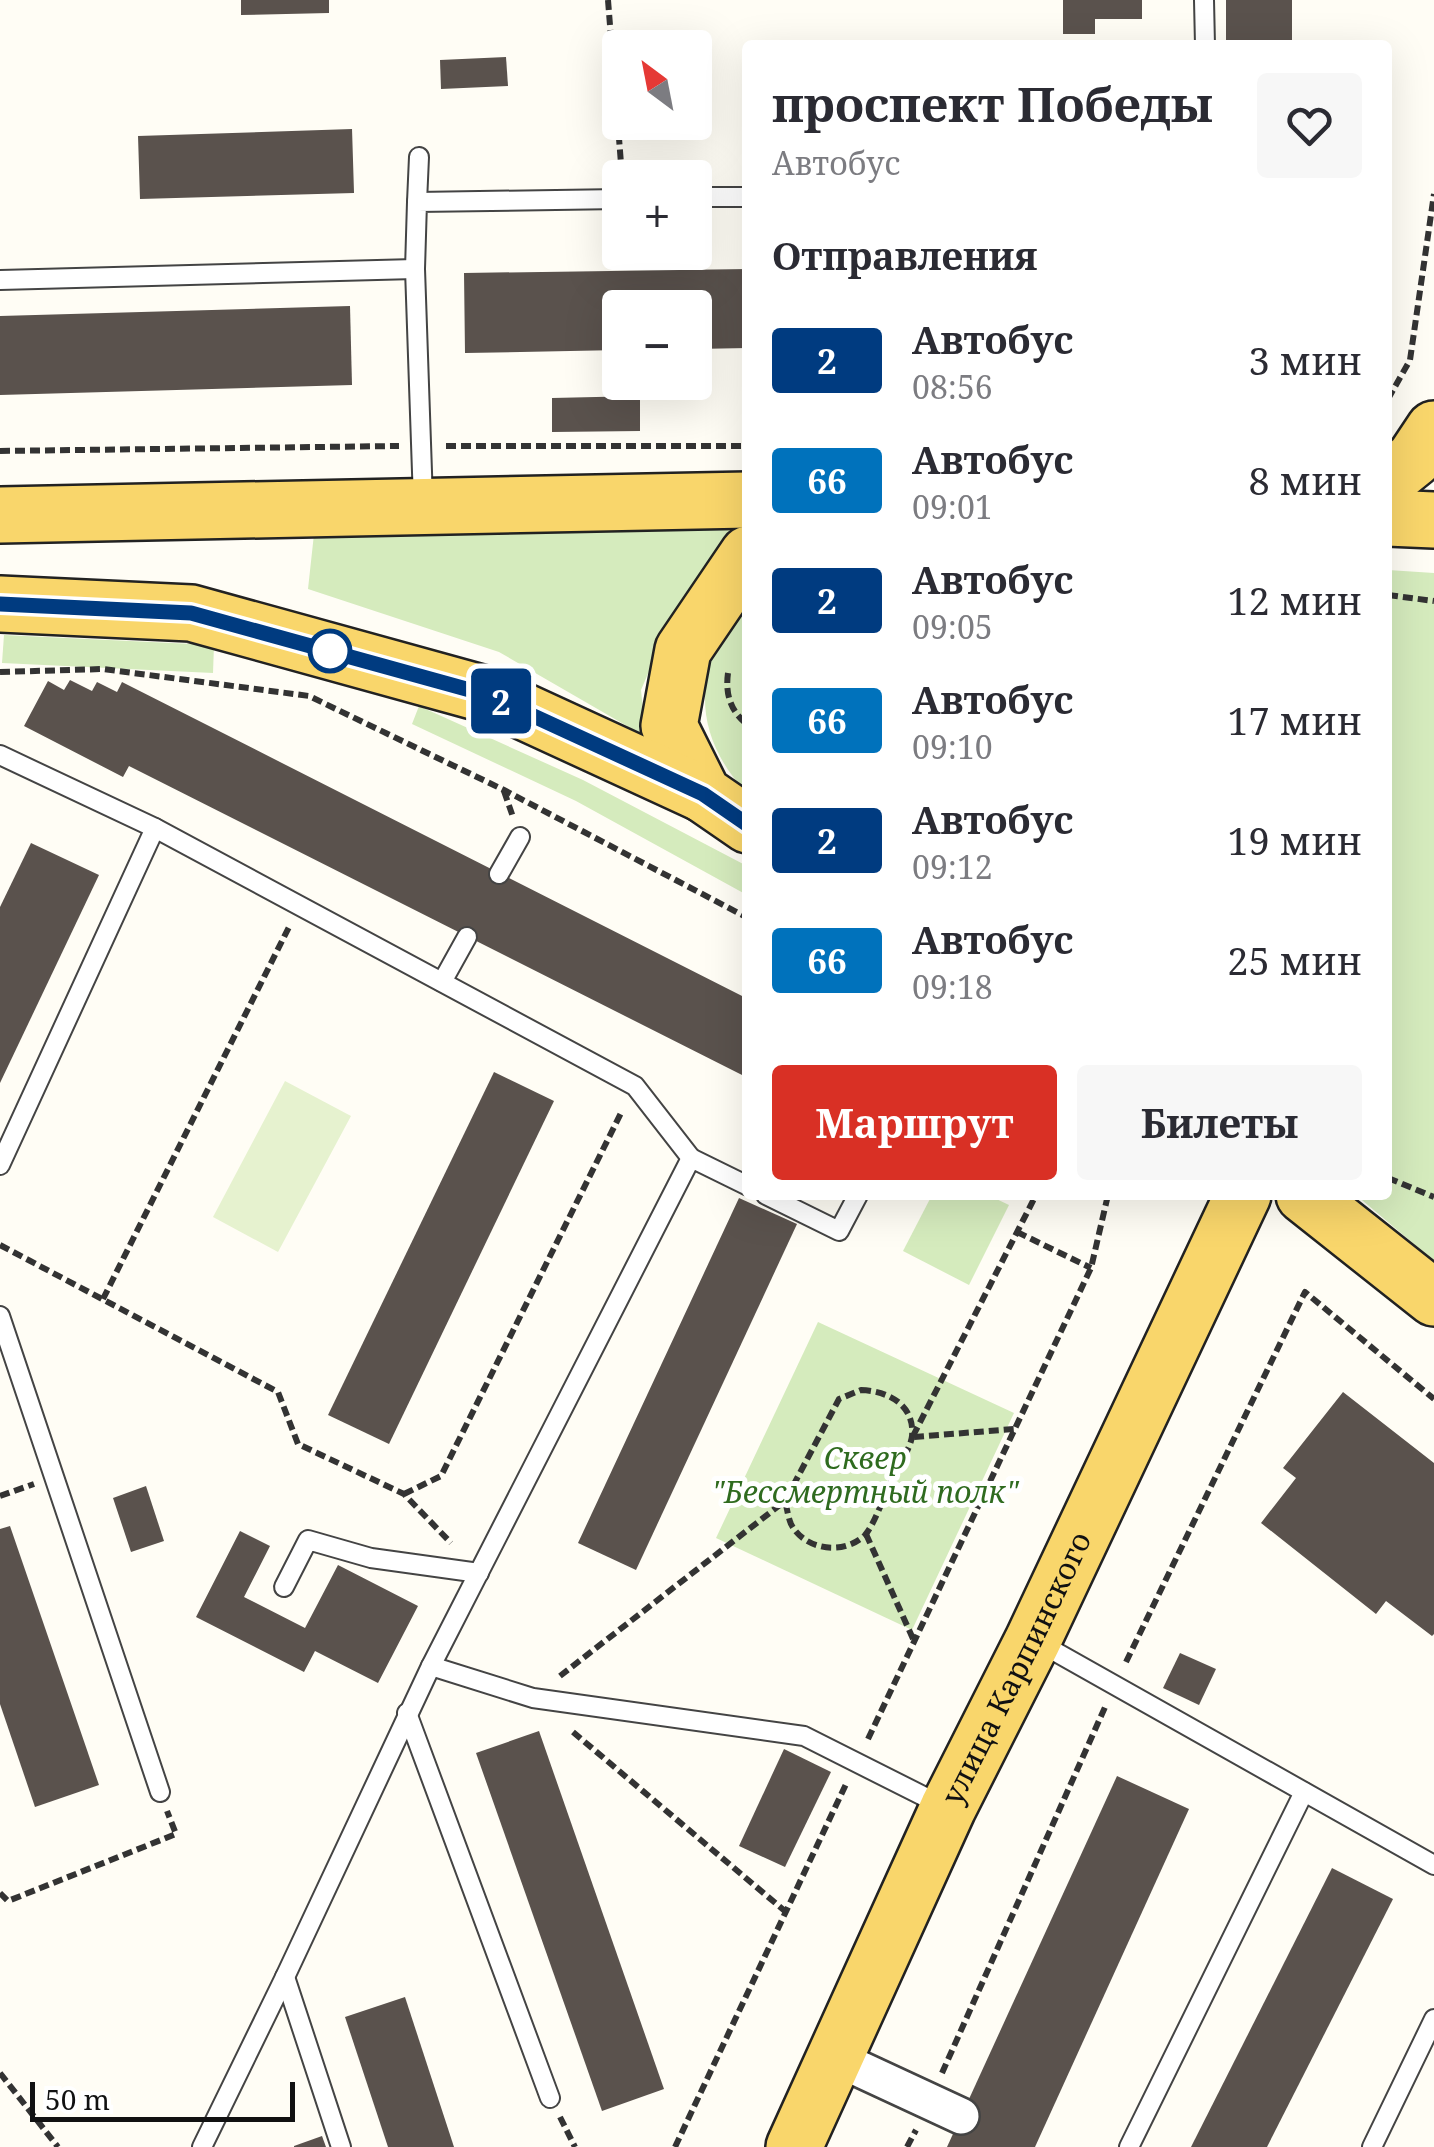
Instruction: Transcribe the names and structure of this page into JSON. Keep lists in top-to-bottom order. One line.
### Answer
{"streets":{"main road":["улица Карпинского"]},"parks":["Сквер \"Бессмертный полк\""],"lines":["bus line 2"],"scale_bar":"50 m","north":"top left","page":{"on_map":"2","map_buttons":["+","−"],"heading":[["проспект Победы","Автобус"],"Отправления"],"list":[{"mark":"2","name":"Автобус","note":"08:56","value":"3 мин"},{"mark":"66","name":"Автобус","note":"09:01","value":"8 мин"},{"mark":"2","name":"Автобус","note":"09:05","value":"12 мин"},{"mark":"66","name":"Автобус","note":"09:10","value":"17 мин"},{"mark":"2","name":"Автобус","note":"09:12","value":"19 мин"},{"mark":"66","name":"Автобус","note":"09:18","value":"25 мин"}],"buttons":["Маршрут","Билеты"],"scale":"50 m"}}
